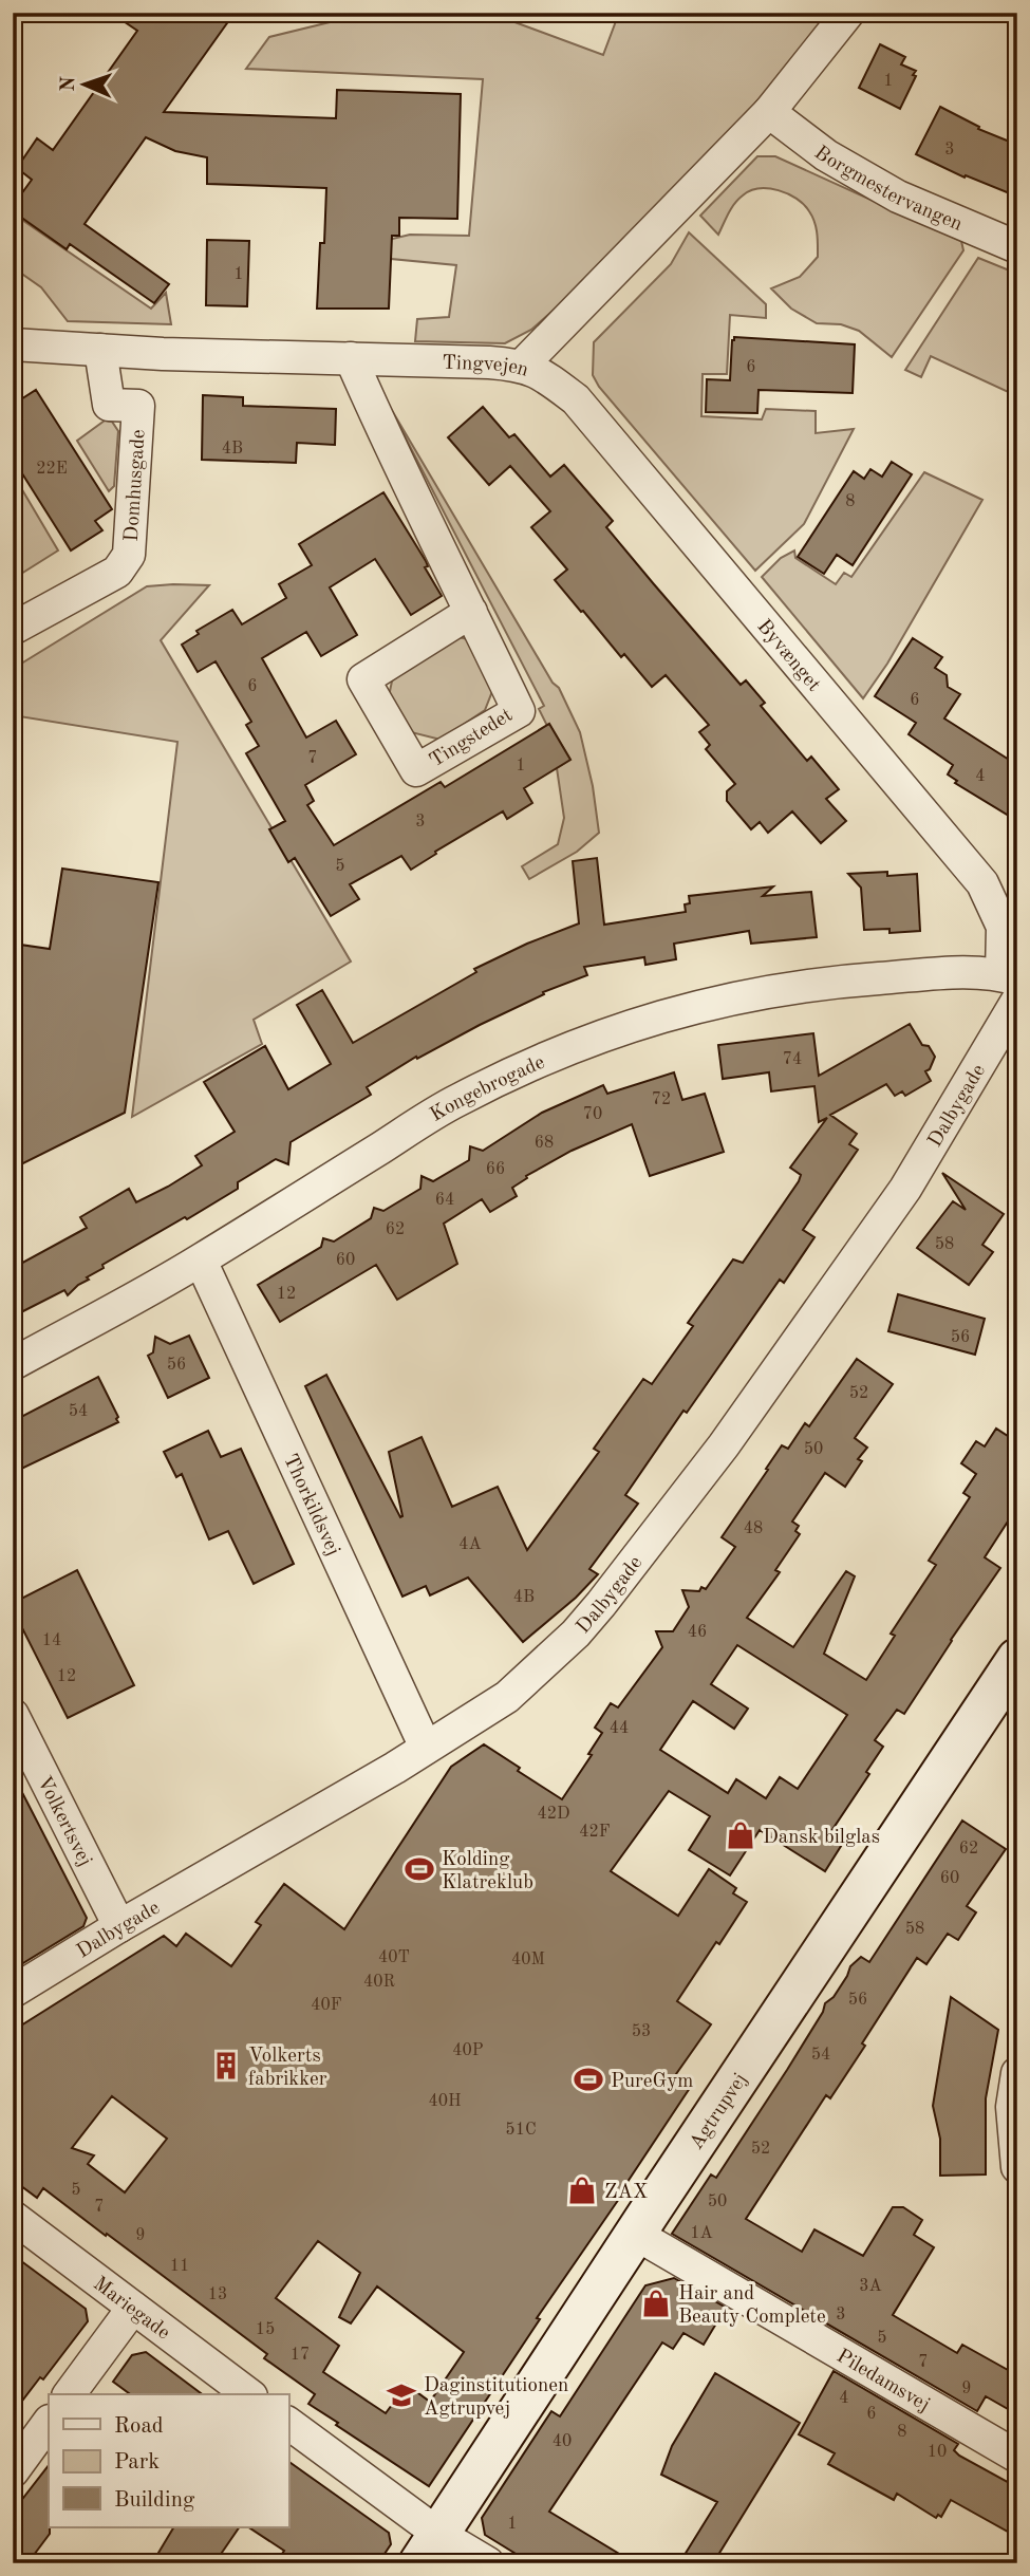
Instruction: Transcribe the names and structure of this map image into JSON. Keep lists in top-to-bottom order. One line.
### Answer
{"streets":{"street":["Borgmestervangen","Tingvejen","Domhusgade","Byvænget","Tingstedet","Kongebrogade","Dalbygade","Thorkildsvej","Volkertsvej","Agtrupvej","Mariegade","Piledamsvej"]},"crossings":[["Borgmestervangen","Tingvejen"],["Tingvejen","Domhusgade"],["Tingvejen","Byvænget"],["Tingvejen","Tingstedet"],["Byvænget","Kongebrogade"],["Byvænget","Dalbygade"],["Kongebrogade","Dalbygade"],["Kongebrogade","Thorkildsvej"],["Dalbygade","Thorkildsvej"],["Dalbygade","Volkertsvej"],["Agtrupvej","Piledamsvej"]],"places":{"shop":["Dansk bilglas","ZAX","Hair and Beauty Complete"],"sports":["Kolding Klatreklub","PureGym"],"building":["Volkerts fabrikker"],"school or university":["Daginstitutionen Agtrupvej"]},"house_numbers":["1","3","1","6","4B","22E","8","6","6","7","1","4","3","5","74","72","70","68","66","64","62","58","60","12","56","56","52","54","50","48","4A","4B","46","14","12","44","42D","42F","62","60","58","40T","40M","40R","56","40F","53","40P","54","40H","51C","52","5","50","7","1A","9","11","3A","13","3","15","5","17","7","9","4","6","8","40","10","1"],"legend":["Road","Park","Building"],"north":"left"}
